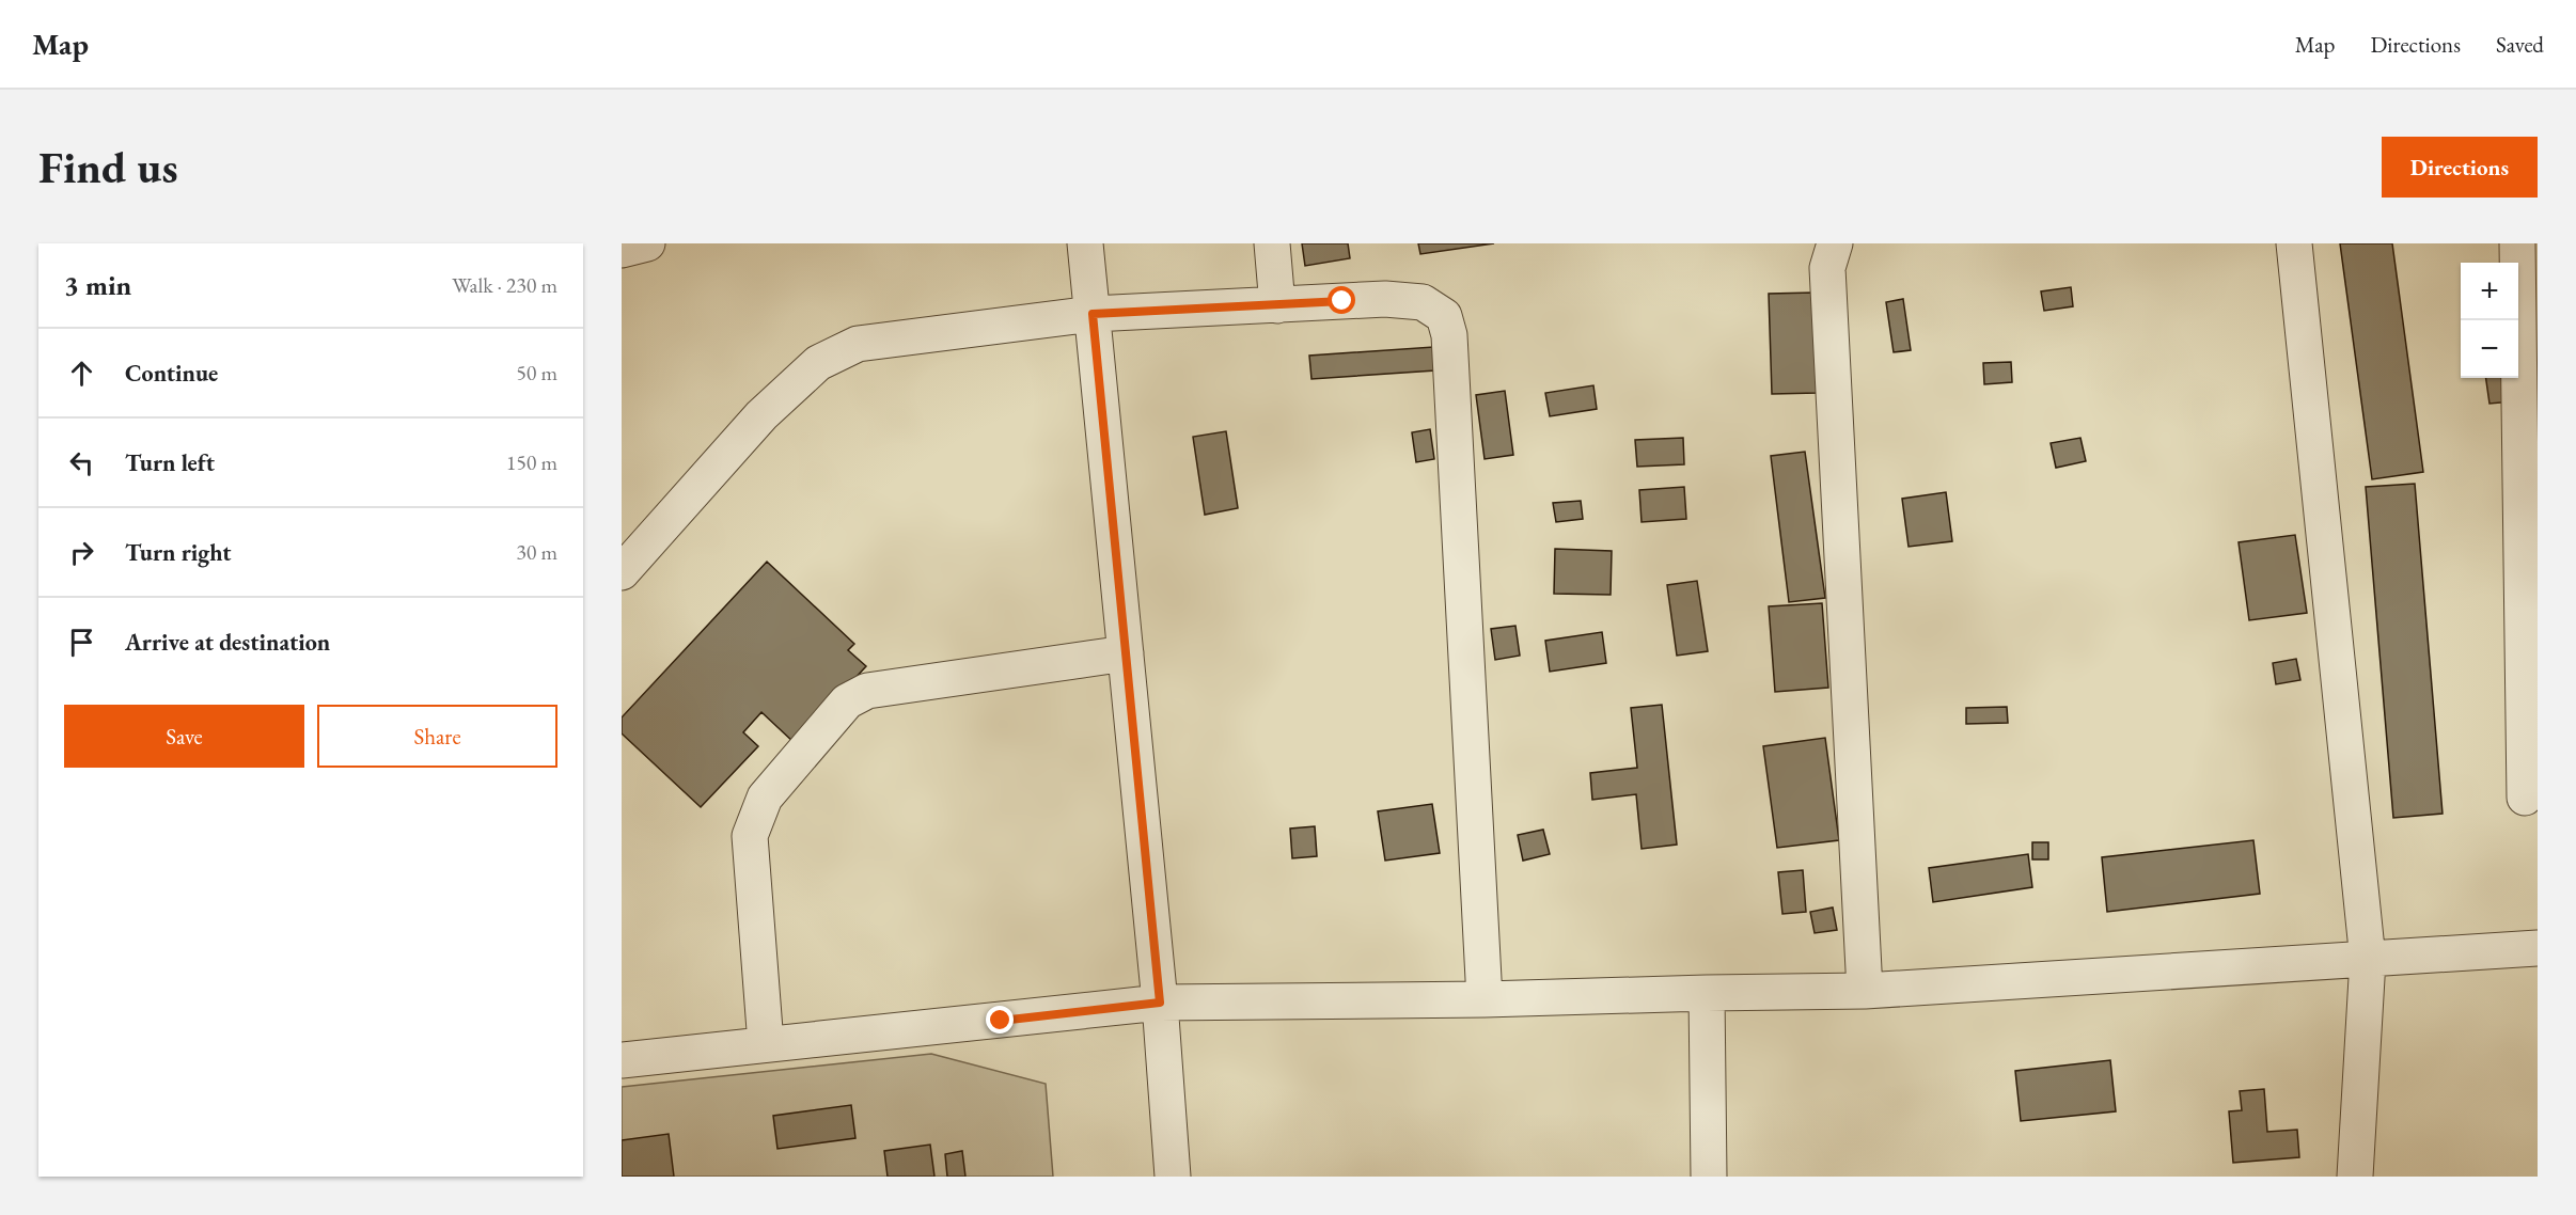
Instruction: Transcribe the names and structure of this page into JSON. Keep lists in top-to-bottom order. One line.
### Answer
{"page":{"header":"Map","nav":["Map","Directions","Saved"],"buttons":["Directions",["Save","Share"]],"title":"Find us","heading":["3 min","Walk · 230 m"],"map_buttons":["+","−"],"list":[["Continue","50 m"],["Turn left","150 m"],["Turn right","30 m"],"Arrive at destination"]}}
